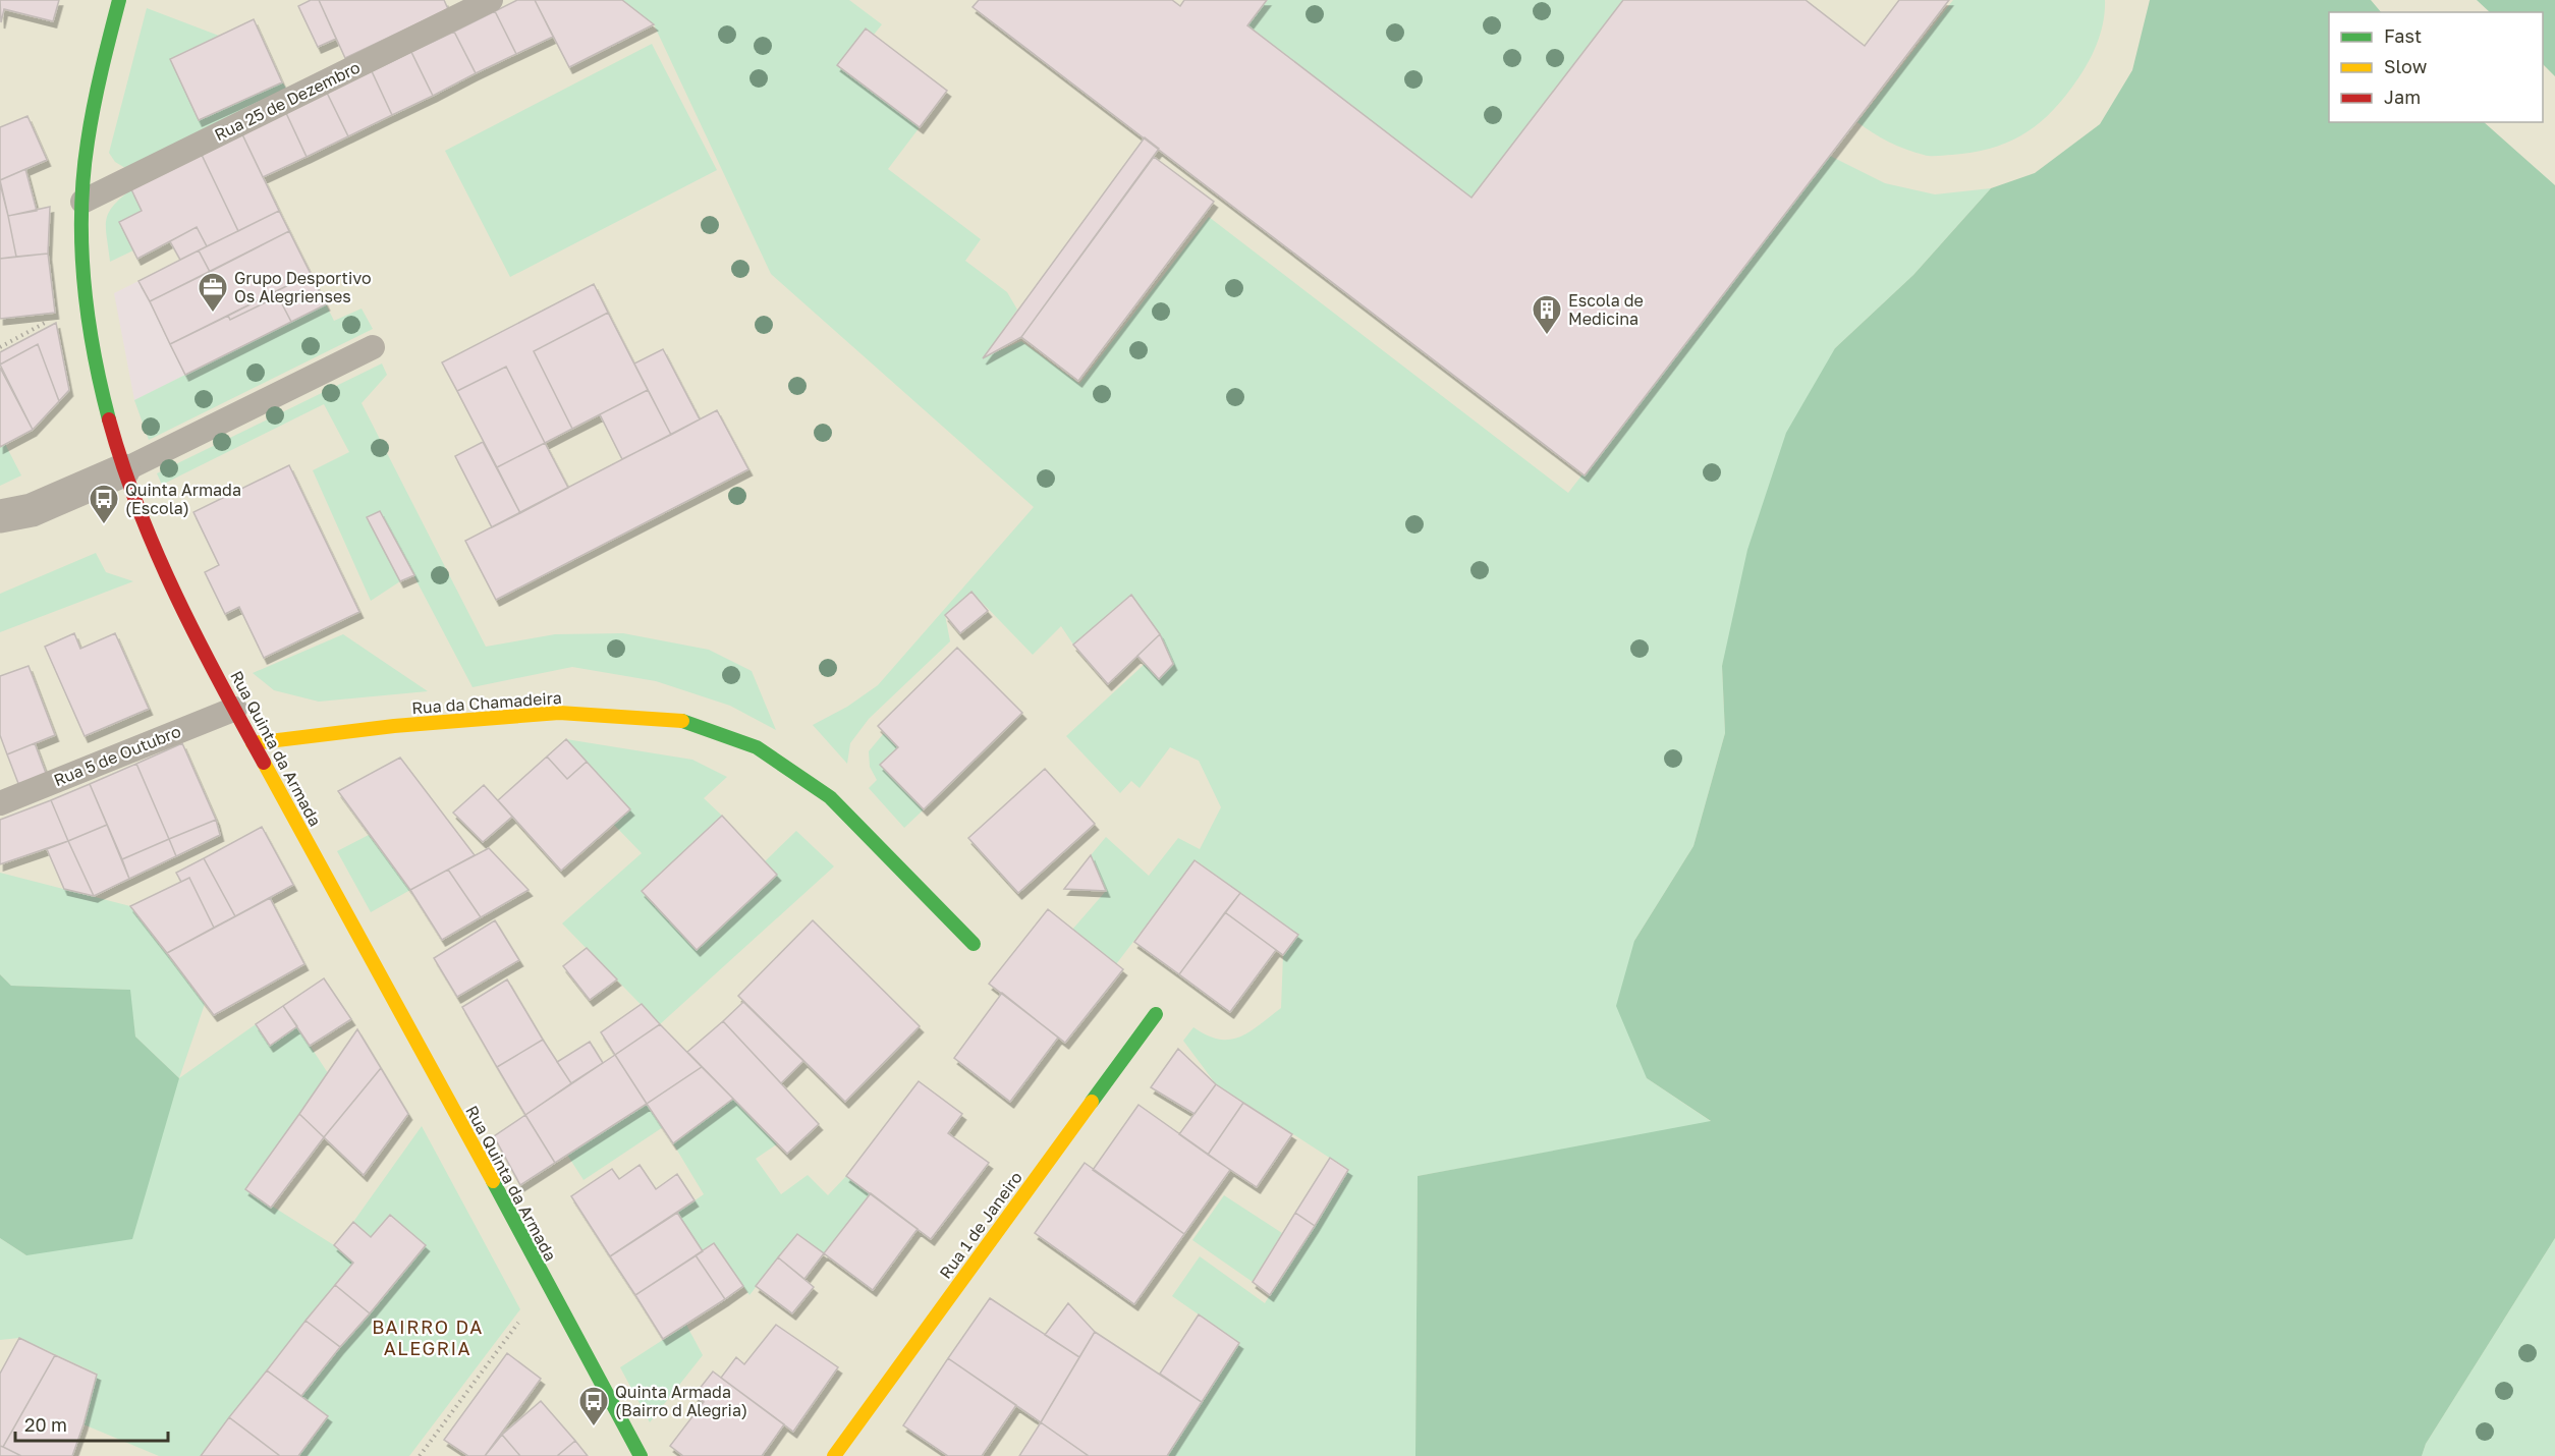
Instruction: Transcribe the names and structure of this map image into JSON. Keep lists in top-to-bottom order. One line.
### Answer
{"streets":{"street":["Rua da Chamadeira","Rua Quinta da Armada","Rua 1 de Janeiro"],"lane":["Rua 25 de Dezembro","Rua 5 de Outubro"]},"crossings":[["Rua 25 de Dezembro","Rua Quinta da Armada"],["Rua da Chamadeira","Rua Quinta da Armada"],["Rua Quinta da Armada","Rua 5 de Outubro"]],"districts":["BAIRRO DA ALEGRIA"],"places":{"office":["Grupo Desportivo Os Alegrienses"],"building":["Escola de Medicina"],"bus stop":["Quinta Armada (Escola)","Quinta Armada (Bairro d Alegria)"]},"legend":["Fast","Slow","Jam"],"scale_bar":"20 m"}
